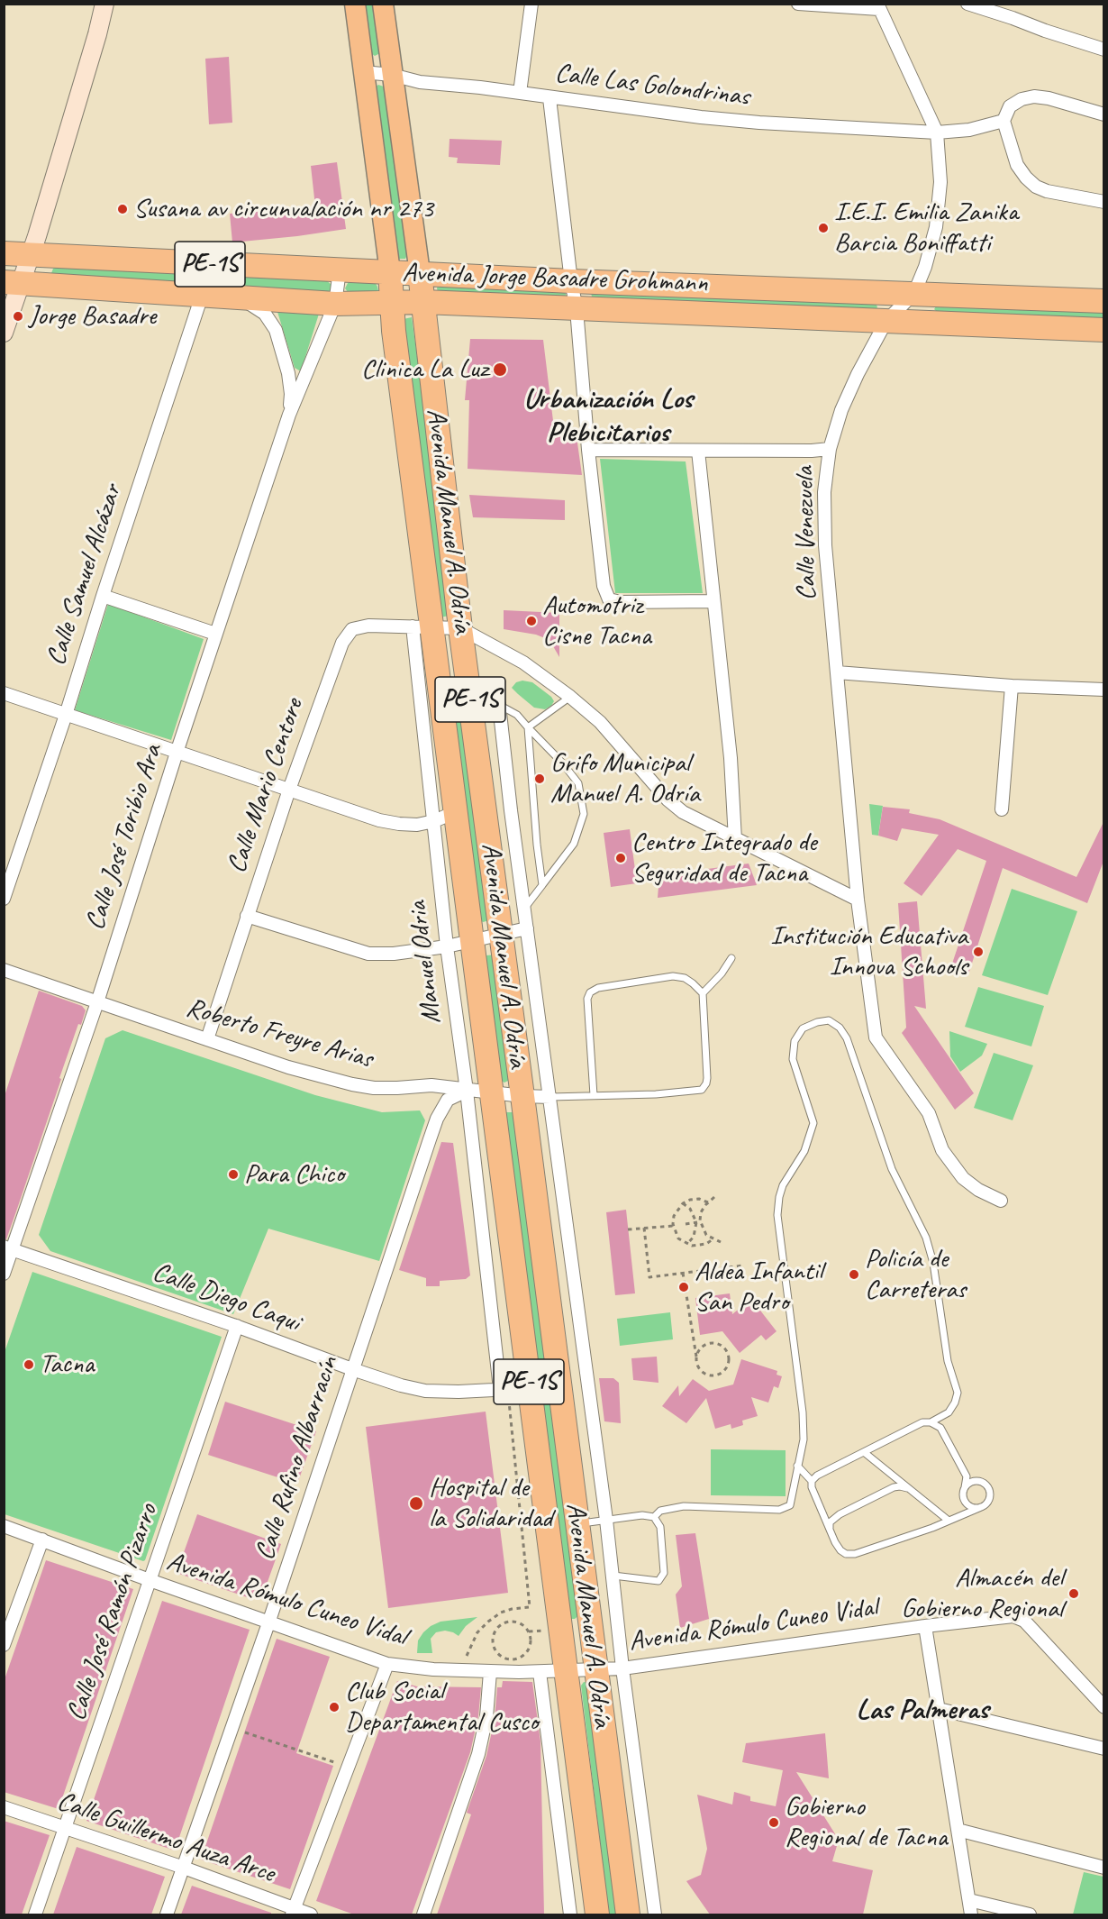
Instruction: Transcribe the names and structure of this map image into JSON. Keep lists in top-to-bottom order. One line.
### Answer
{"streets":{"highway":["PE-1S","Avenida Jorge Basadre Grohmann","Avenida Manuel A. Odría"],"street":["Calle Las Golondrinas","Calle Venezuela","Calle Samuel Alcázar","Calle Mario Centore","Calle José Toribio Ara","Manuel Odria","Roberto Freyre Arias","Calle Diego Caqui","Calle Rufino Albarracín","Avenida Rómulo Cuneo Vidal","Calle José Ramón Pizarro","Calle Guillermo Auza Arce"]},"crossings":[["Calle Las Golondrinas","Avenida Manuel A. Odría"],["Calle Las Golondrinas","Calle Venezuela"],["Avenida Jorge Basadre Grohmann","Avenida Manuel A. Odría"],["Avenida Jorge Basadre Grohmann","Calle Venezuela"],["Avenida Jorge Basadre Grohmann","Calle Samuel Alcázar"],["Avenida Jorge Basadre Grohmann","Calle José Toribio Ara"],["Avenida Manuel A. Odría","Calle Mario Centore"],["Avenida Manuel A. Odría","Manuel Odria"],["Avenida Manuel A. Odría","Roberto Freyre Arias"],["Avenida Manuel A. Odría","Calle Diego Caqui"],["Avenida Manuel A. Odría","Avenida Rómulo Cuneo Vidal"],["Calle Mario Centore","Manuel Odria"],["Calle Mario Centore","Roberto Freyre Arias"],["Calle José Toribio Ara","Roberto Freyre Arias"],["Calle José Toribio Ara","Calle Diego Caqui"],["Manuel Odria","Roberto Freyre Arias"],["Manuel Odria","Calle Diego Caqui"],["Manuel Odria","Calle Rufino Albarracín"],["Roberto Freyre Arias","Calle Rufino Albarracín"],["Calle Diego Caqui","Calle Rufino Albarracín"],["Calle Diego Caqui","Calle José Ramón Pizarro"],["Calle Rufino Albarracín","Avenida Rómulo Cuneo Vidal"],["Calle Rufino Albarracín","Calle Guillermo Auza Arce"],["Avenida Rómulo Cuneo Vidal","Calle José Ramón Pizarro"],["Calle José Ramón Pizarro","Calle Guillermo Auza Arce"]],"districts":["Urbanización Los Plebicitarios","Las Palmeras"],"places":["Susana av circunvalación nr 273","I.E.I. Emilia Zanika Barcia Boniffatti","Jorge Basadre","Clinica La Luz","Automotriz Cisne Tacna","Grifo Municipal Manuel A. Odría","Centro Integrado de Seguridad de Tacna","Institución Educativa Innova Schools","Para Chico","Policía de Carreteras","Aldea Infantil San Pedro","Tacna","Hospital de la Solidaridad","Almacén del Gobierno Regional","Club Social Departamental Cusco","Gobierno Regional de Tacna"]}
